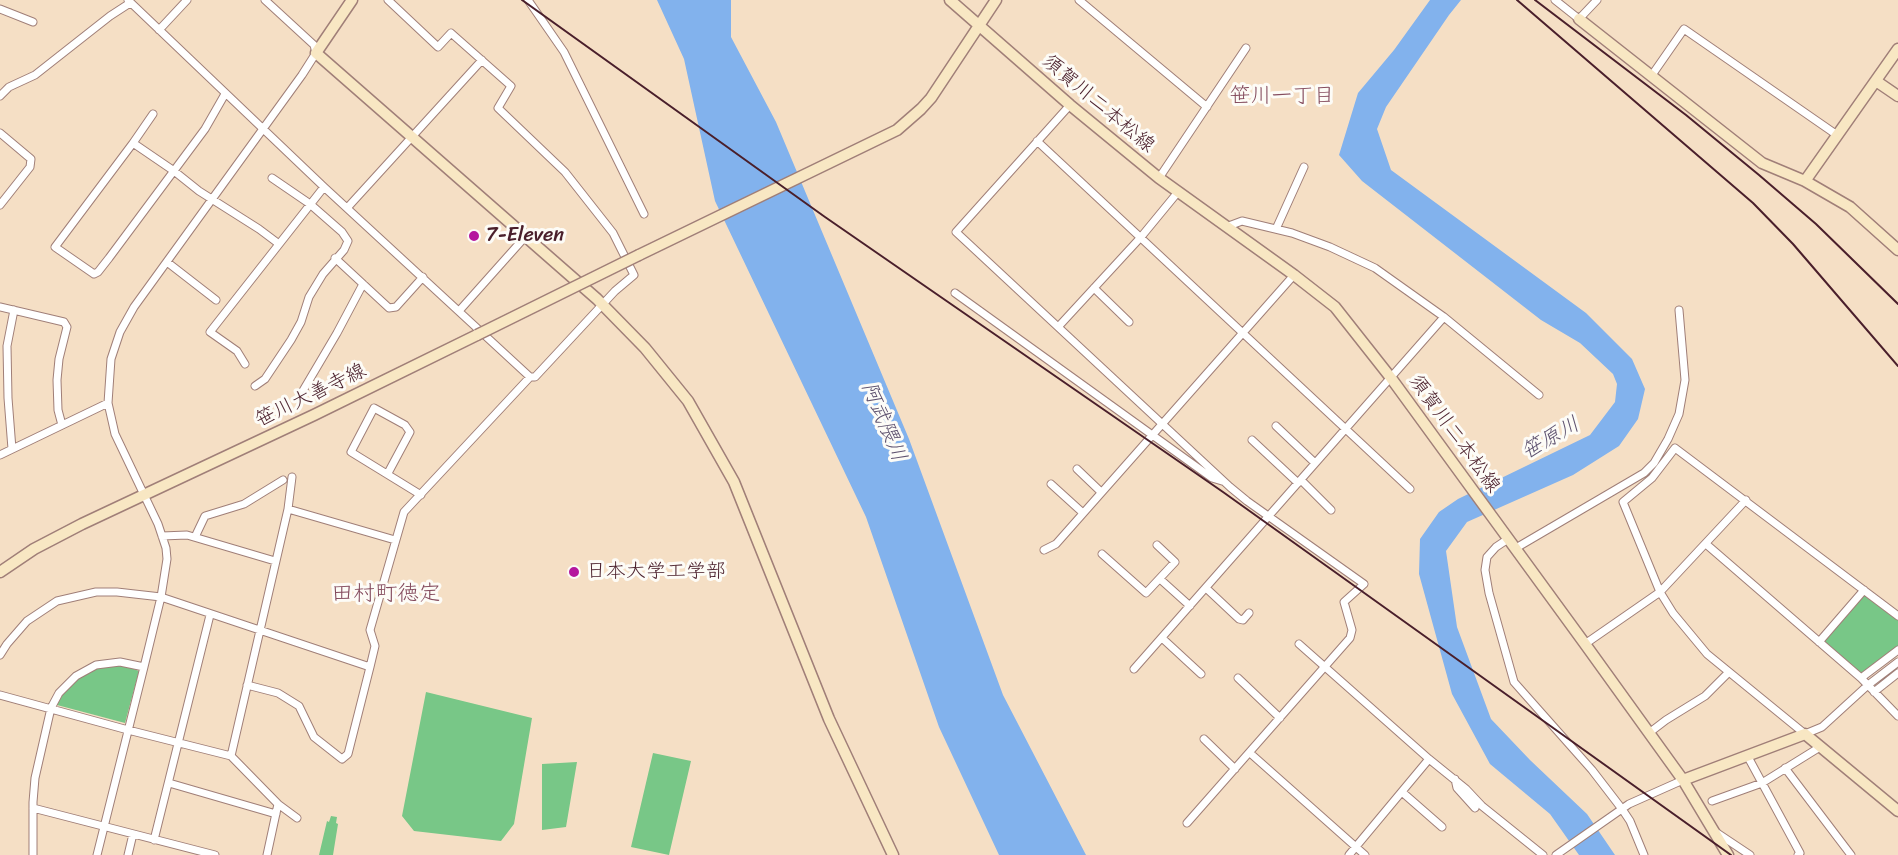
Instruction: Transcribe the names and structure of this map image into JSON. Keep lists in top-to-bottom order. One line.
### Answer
{"streets":{"street":["須賀川二本松線","笹川大善寺線"]},"crossings":[["須賀川二本松線","笹川大善寺線"]],"districts":["笹川一丁目","田村町徳定"],"water":["阿武隈川","笹原川"],"places":["7-Eleven","日本大学工学部"]}
